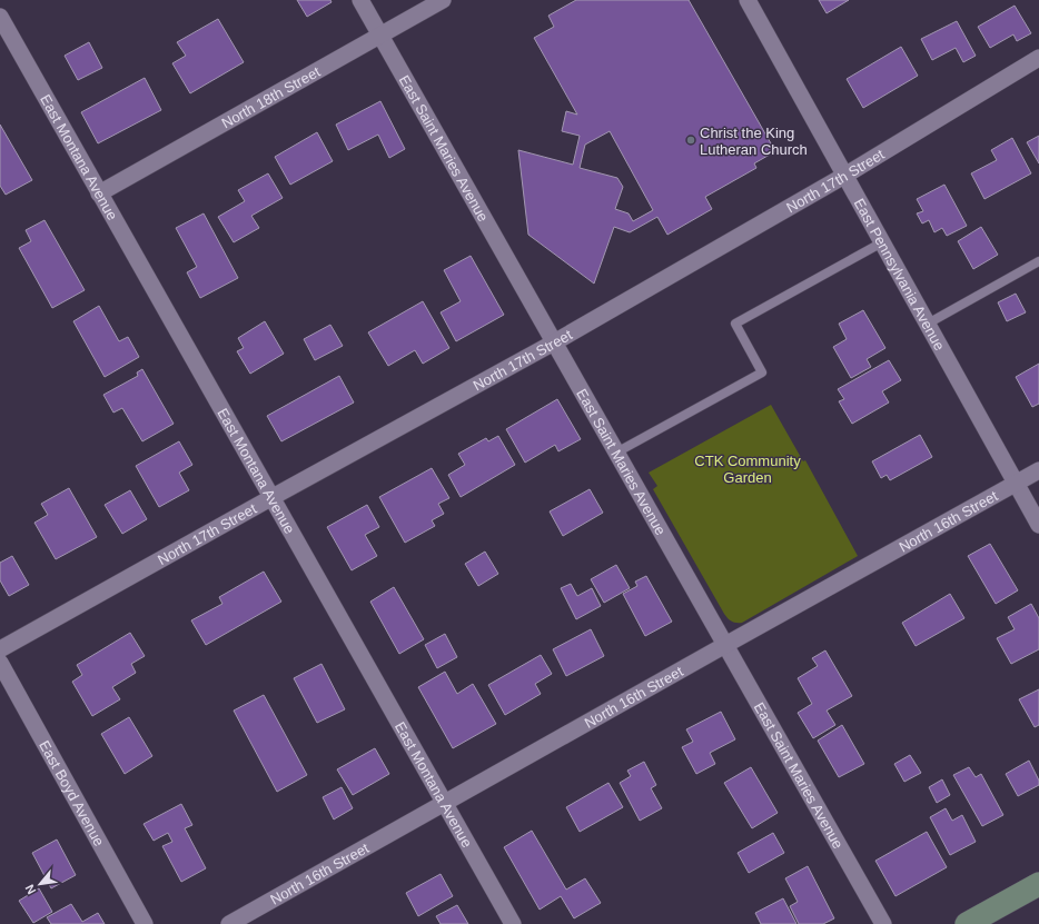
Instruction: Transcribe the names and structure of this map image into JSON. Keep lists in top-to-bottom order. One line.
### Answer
{"streets":{"street":["North 18th Street","East Saint Maries Avenue","East Montana Avenue","North 17th Street","East Pennsylvania Avenue","North 16th Street","East Boyd Avenue"]},"crossings":[["North 18th Street","East Saint Maries Avenue"],["North 18th Street","East Montana Avenue"],["East Saint Maries Avenue","North 17th Street"],["East Saint Maries Avenue","North 16th Street"],["East Montana Avenue","North 17th Street"],["East Montana Avenue","North 16th Street"],["North 17th Street","East Pennsylvania Avenue"],["East Pennsylvania Avenue","North 16th Street"]],"parks":["CTK Community Garden"],"places":["Christ the King Lutheran Church"],"north":"bottom left"}
